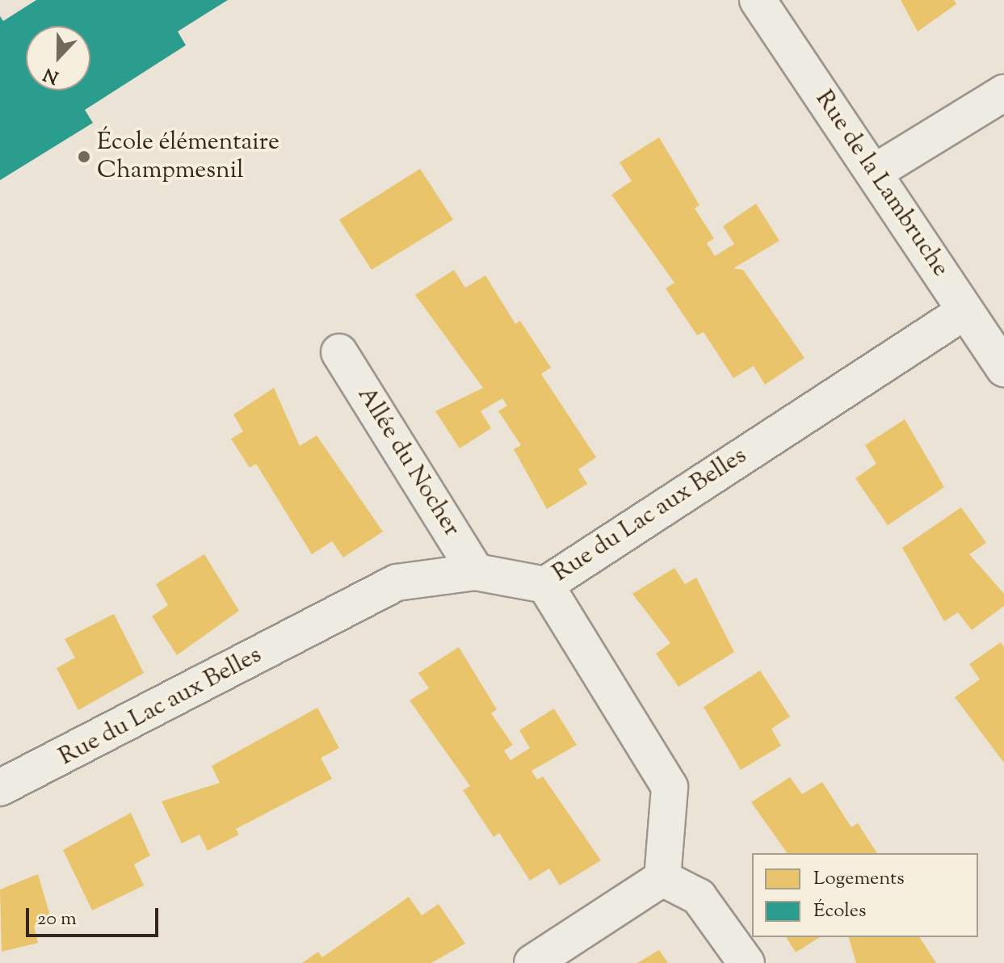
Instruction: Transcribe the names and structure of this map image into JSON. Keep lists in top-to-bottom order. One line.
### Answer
{"streets":{"street":["Rue de la Lambruche","Allée du Nocher","Rue du Lac aux Belles"]},"crossings":[["Rue de la Lambruche","Rue du Lac aux Belles"],["Allée du Nocher","Rue du Lac aux Belles"]],"places":["École élémentaire Champmesnil"],"legend":["Logements","Écoles"],"scale_bar":"20 m","north":"bottom"}
